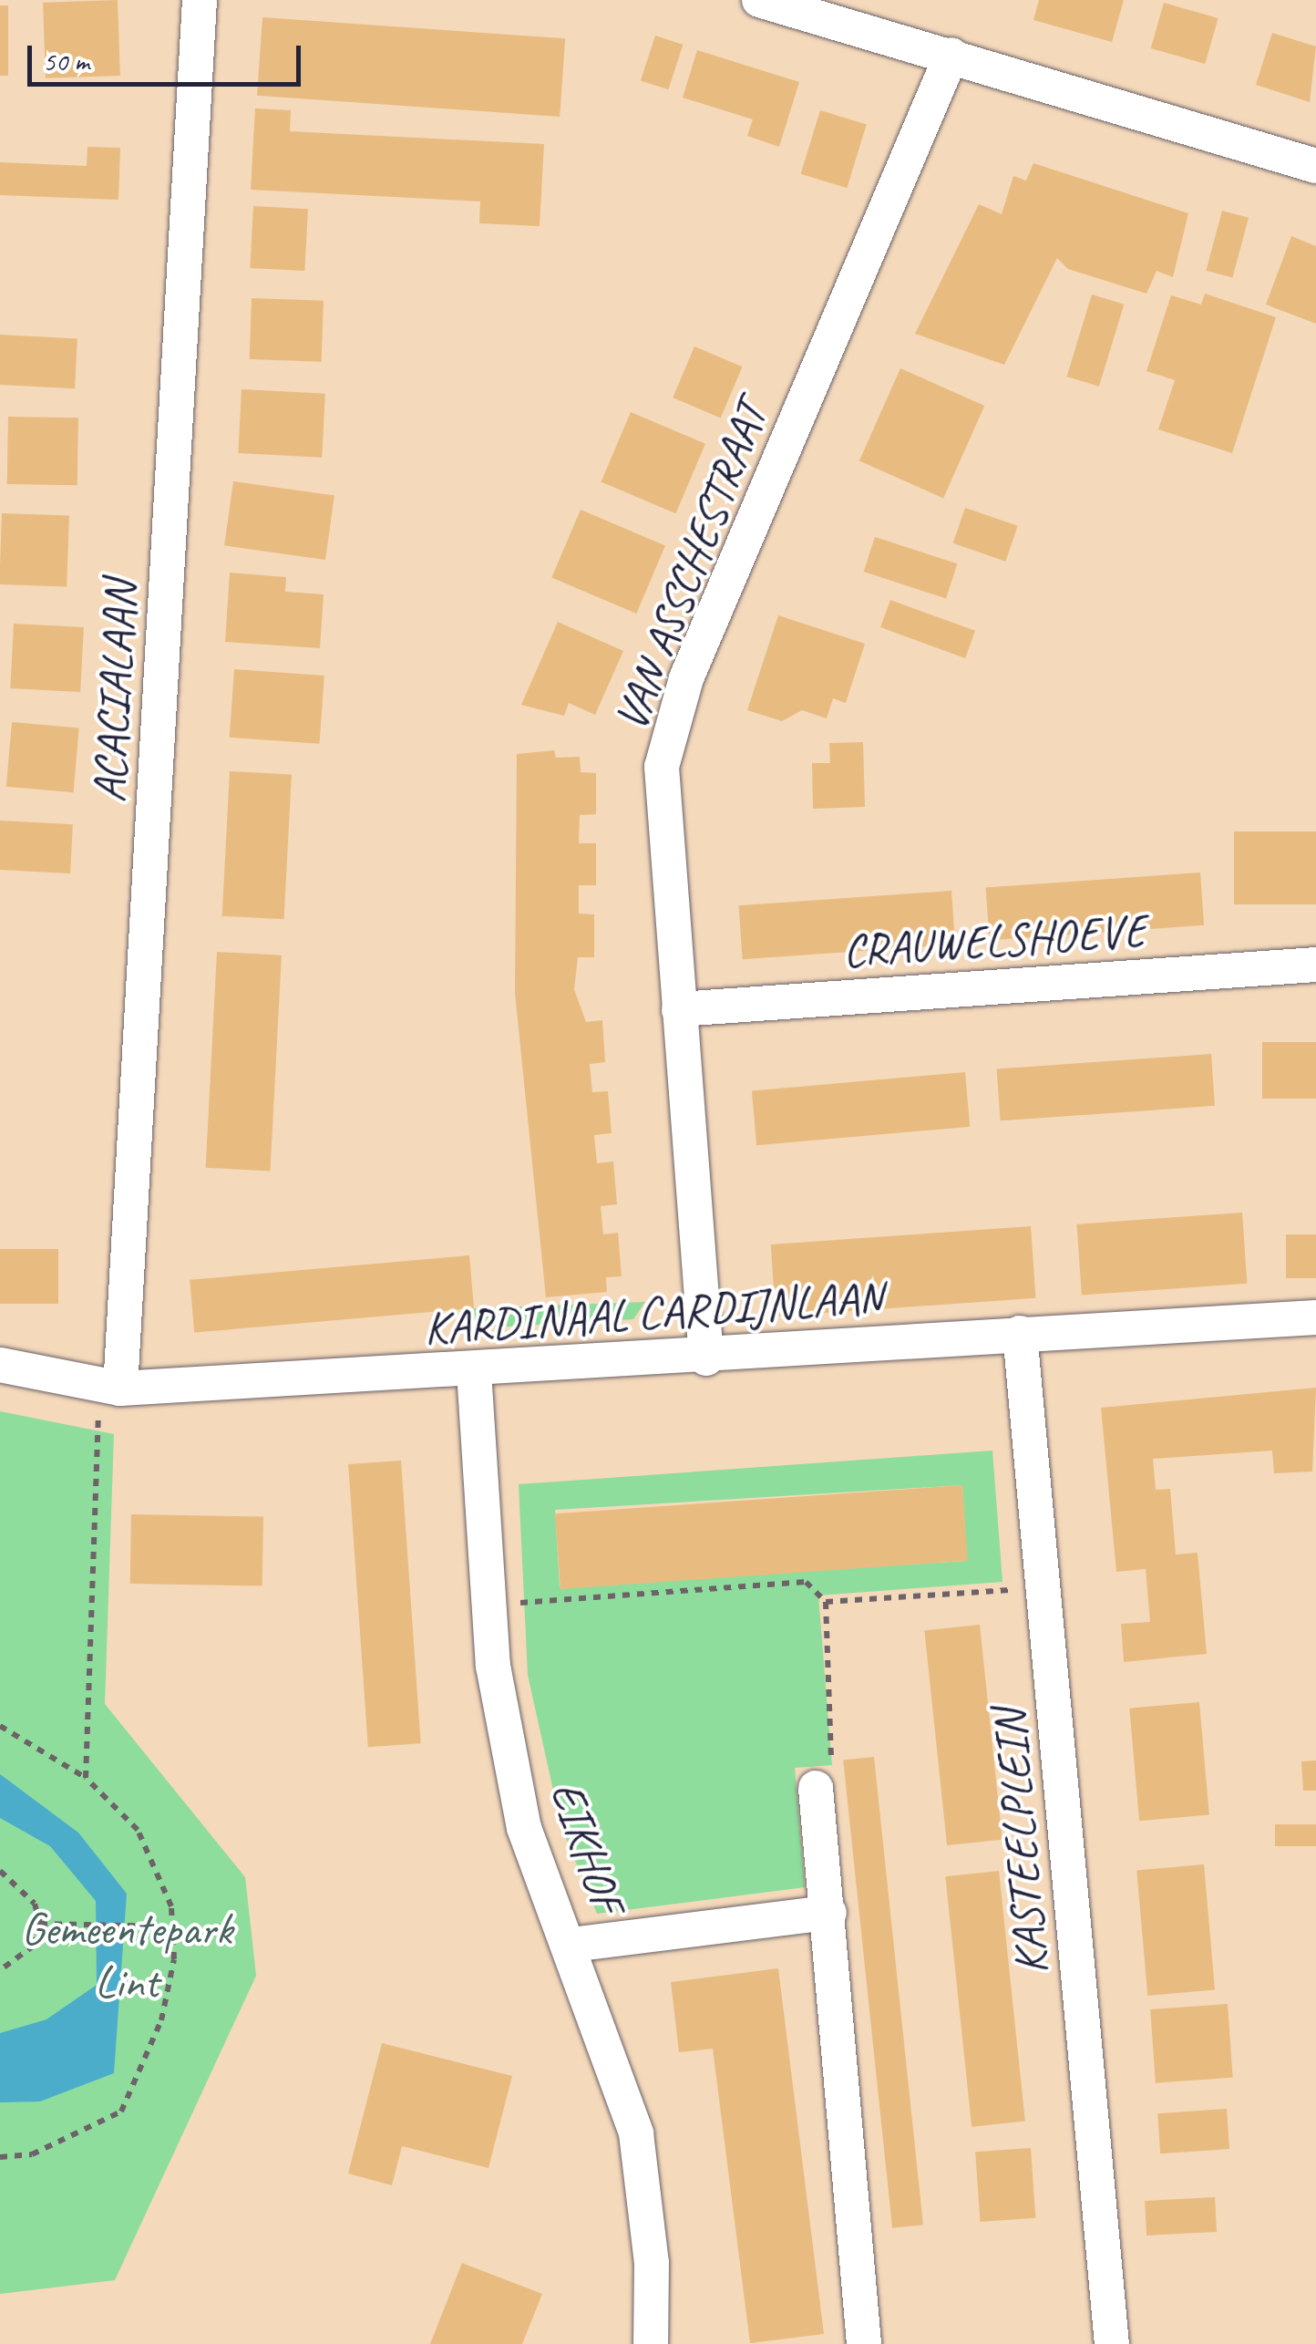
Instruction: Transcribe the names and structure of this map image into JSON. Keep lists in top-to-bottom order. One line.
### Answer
{"streets":{"street":["VAN ASSCHESTRAAT","ACACIALAAN","CRAUWELSHOEVE","KARDINAAL CARDIJNLAAN","KASTEELPLEIN","EIKHOF"]},"crossings":[["VAN ASSCHESTRAAT","CRAUWELSHOEVE"],["VAN ASSCHESTRAAT","KARDINAAL CARDIJNLAAN"],["ACACIALAAN","KARDINAAL CARDIJNLAAN"],["KARDINAAL CARDIJNLAAN","KASTEELPLEIN"],["KARDINAAL CARDIJNLAAN","EIKHOF"]],"parks":["Gemeentepark Lint"],"scale_bar":"50 m"}
